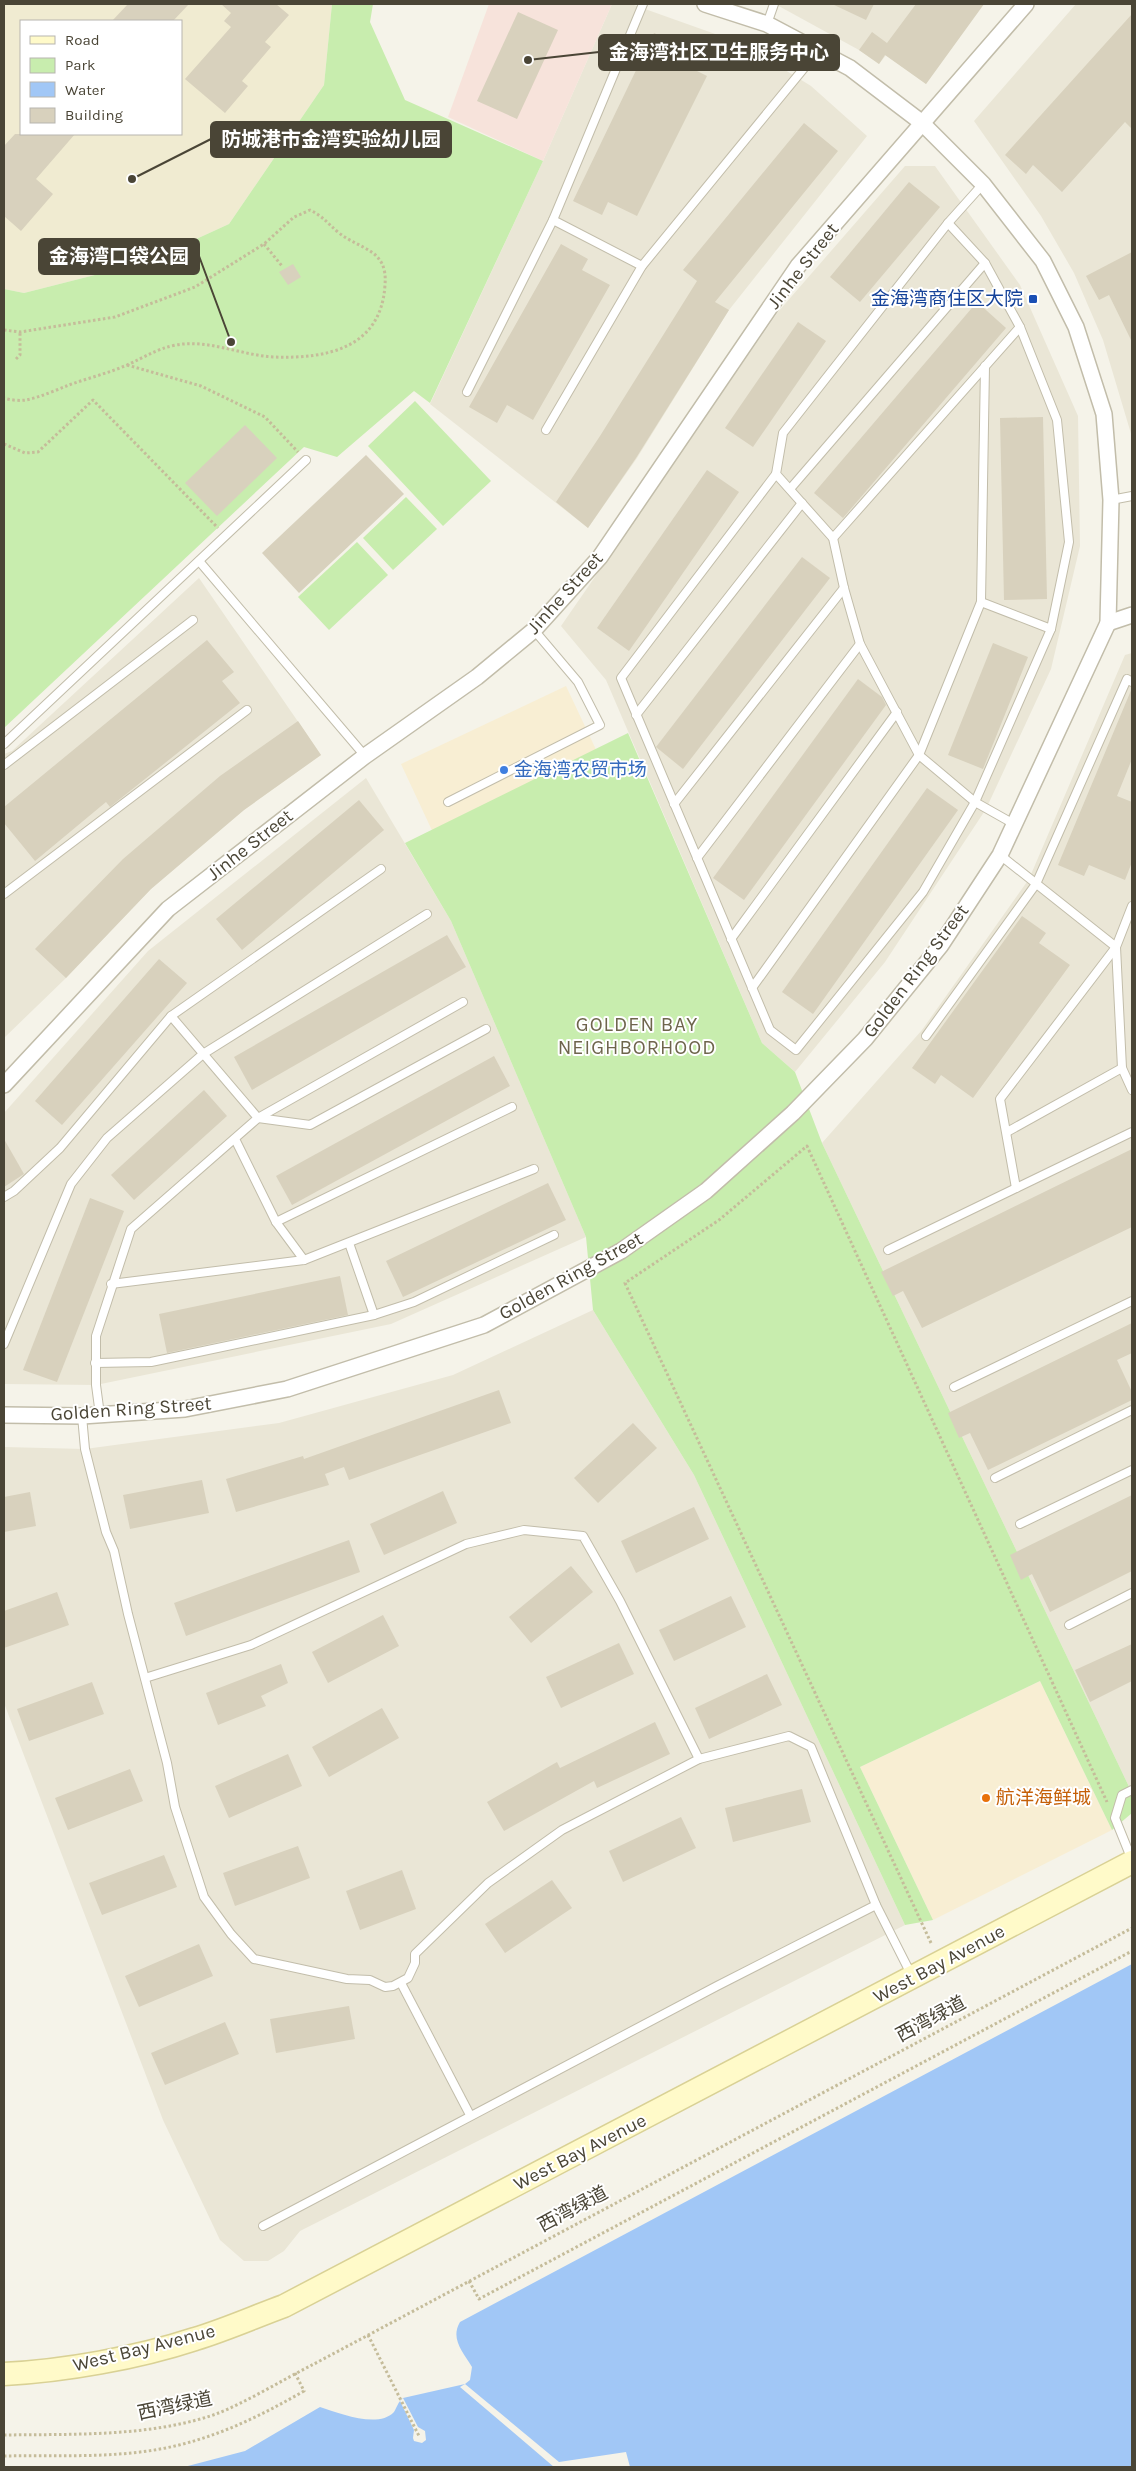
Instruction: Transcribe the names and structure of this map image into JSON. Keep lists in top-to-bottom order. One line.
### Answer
{"streets":{"main road":["West Bay Avenue"],"street":["Jinhe Street","Golden Ring Street"],"path":["西湾绿道"]},"crossings":[["Jinhe Street","Golden Ring Street"]],"districts":["GOLDEN BAY NEIGHBORHOOD"],"places":{"other":["金海湾社区卫生服务中心","防城港市金湾实验幼儿园","金海湾口袋公园","金海湾农贸市场","航洋海鲜城"],"transit":["金海湾商住区大院"]},"legend":["Road","Park","Water","Building"]}
